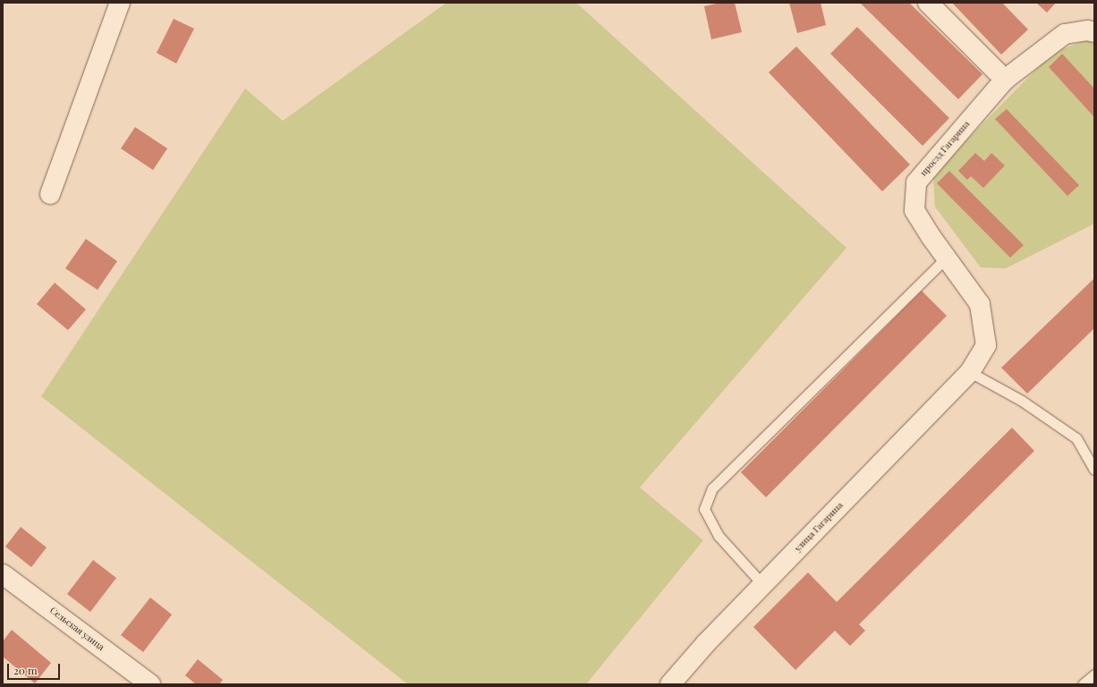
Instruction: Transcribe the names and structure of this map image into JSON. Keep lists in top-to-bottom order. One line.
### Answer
{"streets":{"street":["проезд Гагарина","улица Гагарина","Сельская улица"]},"crossings":[["проезд Гагарина","улица Гагарина"]],"scale_bar":"20 m"}
